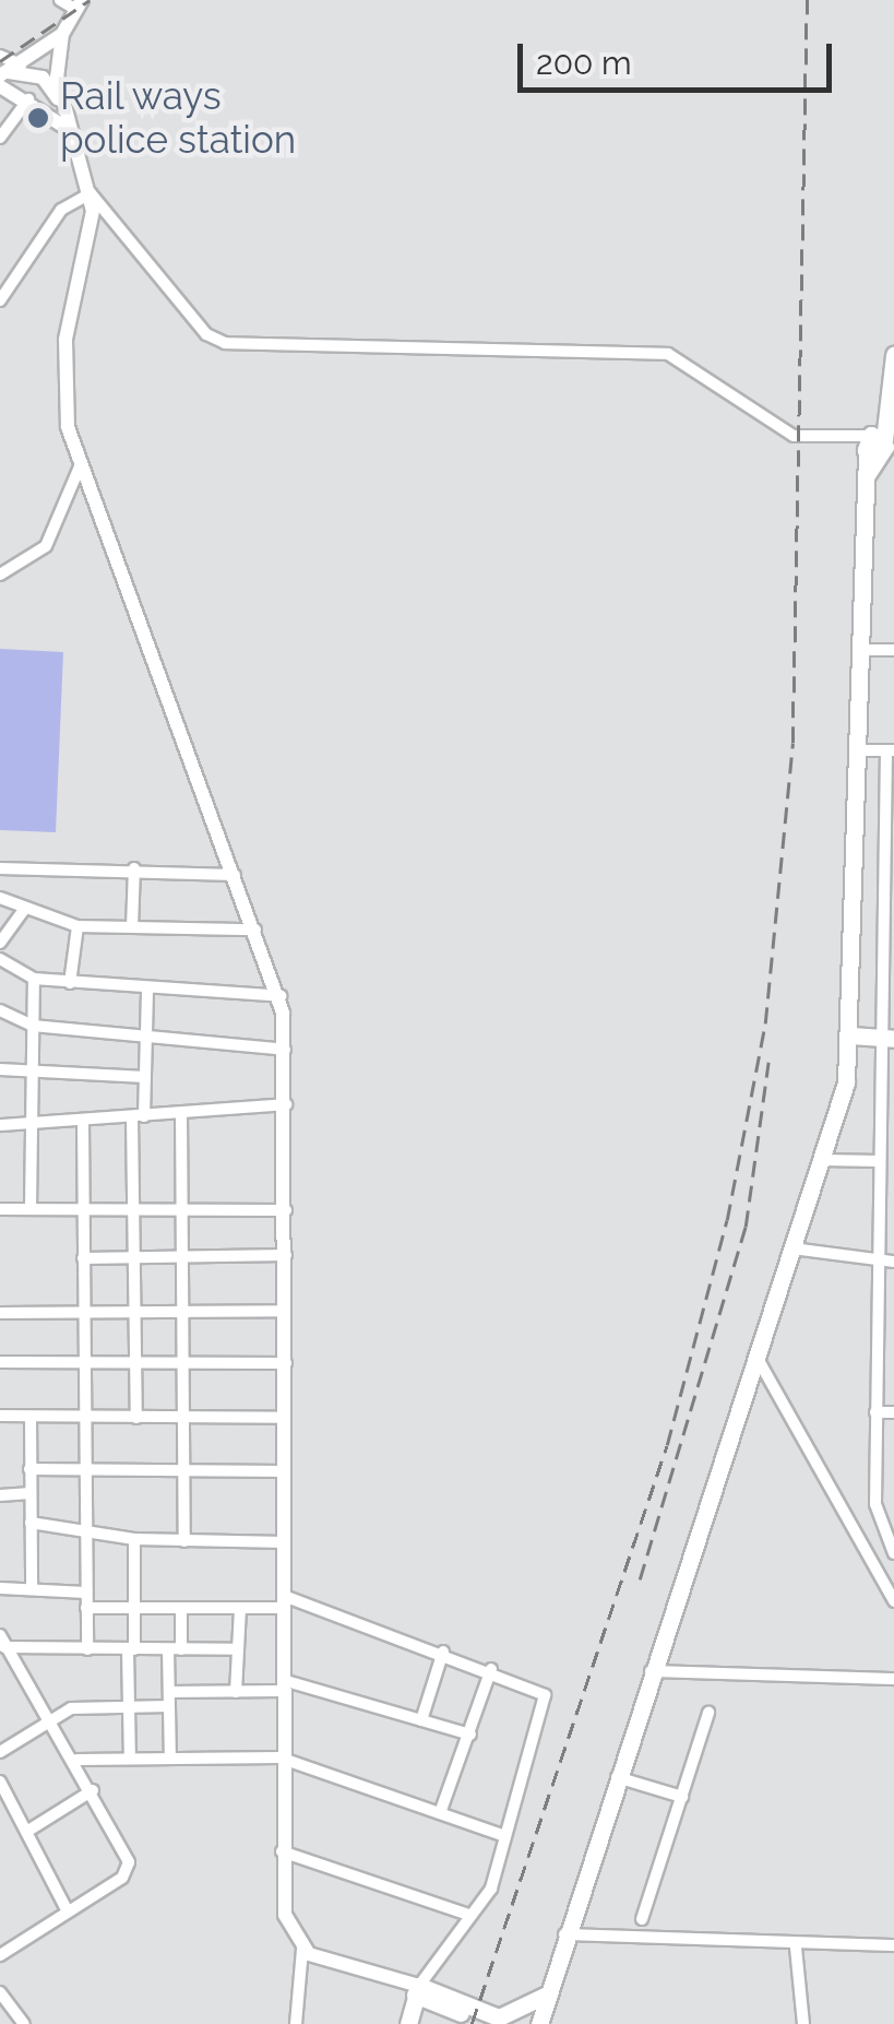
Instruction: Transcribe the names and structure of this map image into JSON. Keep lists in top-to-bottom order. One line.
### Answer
{"places":["Rail ways police station"],"scale_bar":"200 m"}
